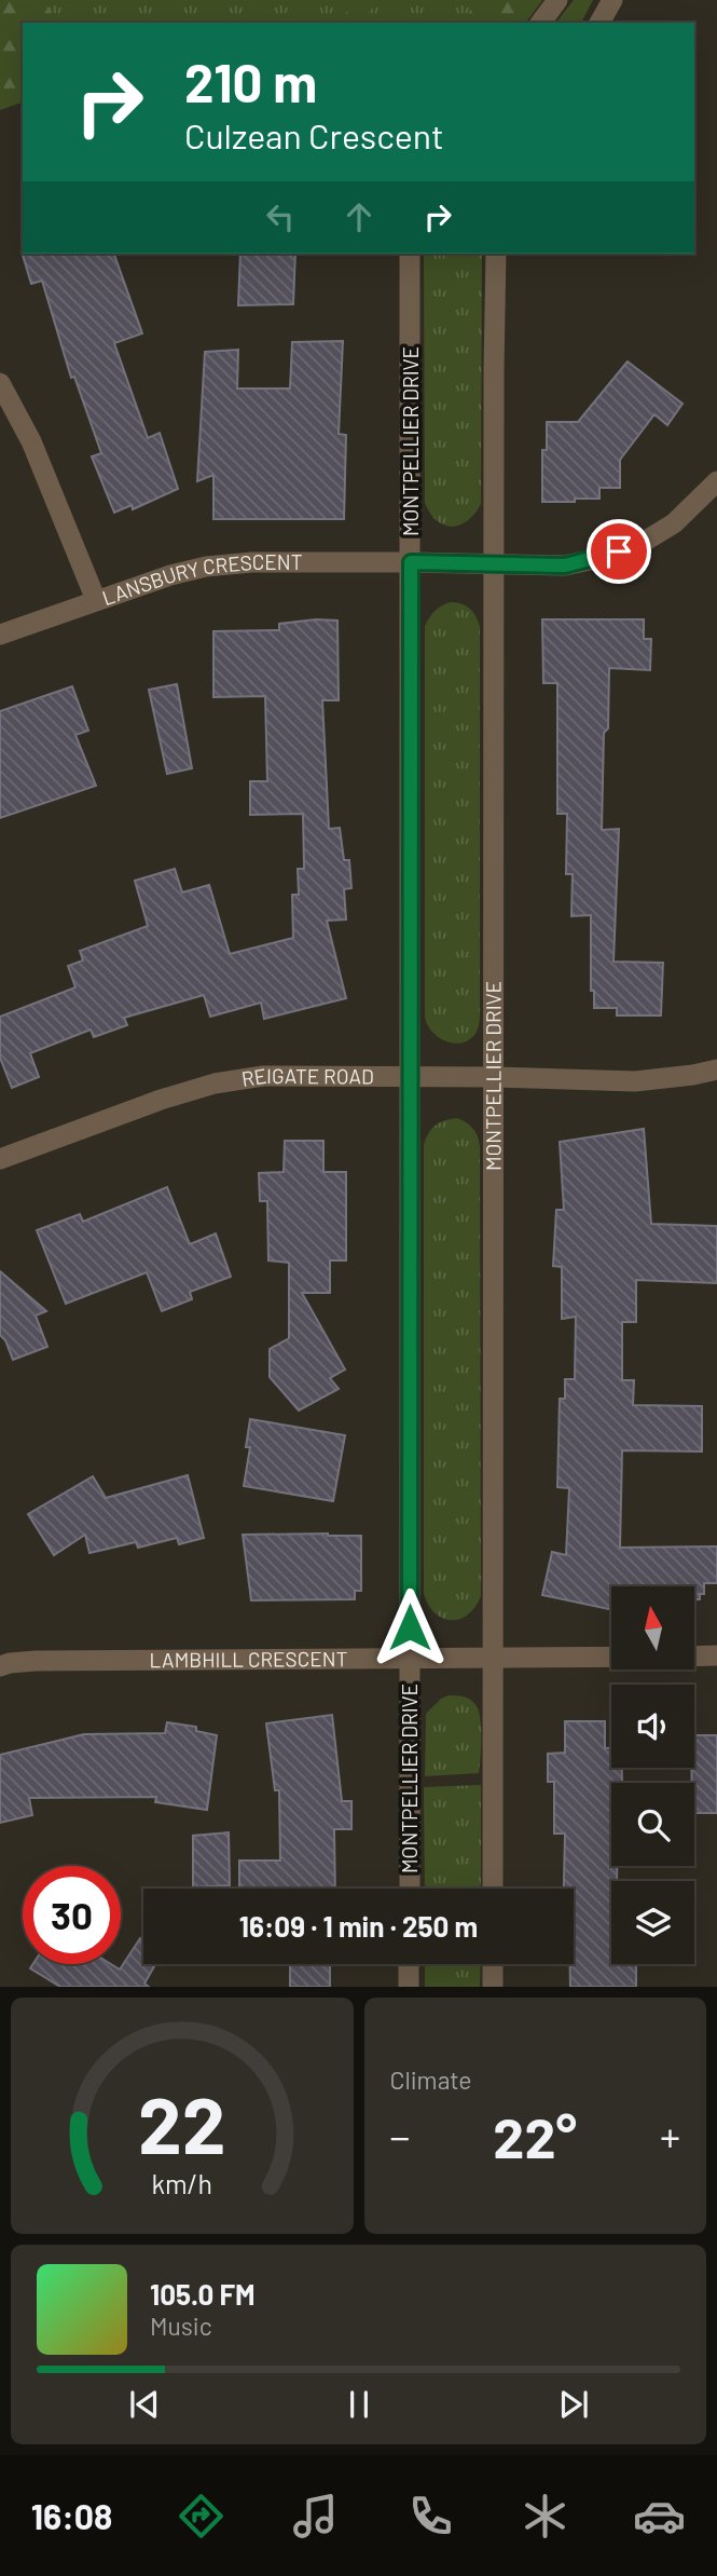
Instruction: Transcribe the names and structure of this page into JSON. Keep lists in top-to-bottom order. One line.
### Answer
{"streets":{"street":["MONTPELLIER DRIVE","LANSBURY CRESCENT","REIGATE ROAD","LAMBHILL CRESCENT"]},"crossings":[["MONTPELLIER DRIVE","LANSBURY CRESCENT"],["MONTPELLIER DRIVE","REIGATE ROAD"],["MONTPELLIER DRIVE","LAMBHILL CRESCENT"]],"north":"top","page":{"turn":["210 m","Culzean Crescent"],"limit":"30","trip":"16:09 · 1 min · 250 m","tile":"Climate","heat":["−","22°","+"],"song":["105.0 FM","Music"],"tabs":"16:08","gauge":["22","km/h"]}}
